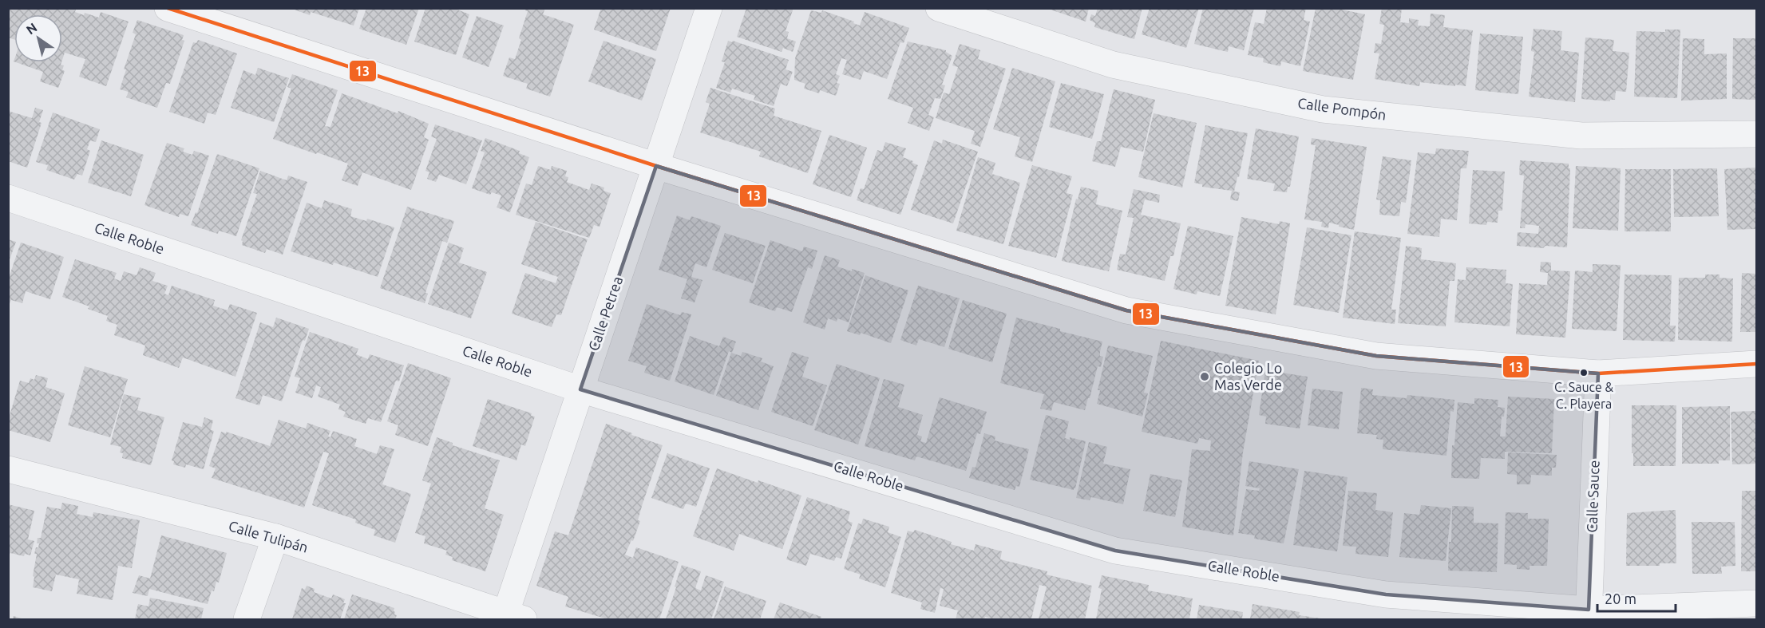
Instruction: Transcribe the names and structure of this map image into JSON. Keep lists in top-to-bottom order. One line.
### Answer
{"streets":{"street":["Calle Pompón","Calle Roble","Calle Petrea","Calle Sauce","Calle Tulipán"]},"crossings":[["Calle Roble","Calle Petrea"],["Calle Roble","Calle Sauce"],["Calle Petrea","Calle Tulipán"]],"places":["C. Sauce & C. Playera","Colegio Lo Mas Verde"],"lines":["transit line 13"],"scale_bar":"20 m","north":"top left"}
